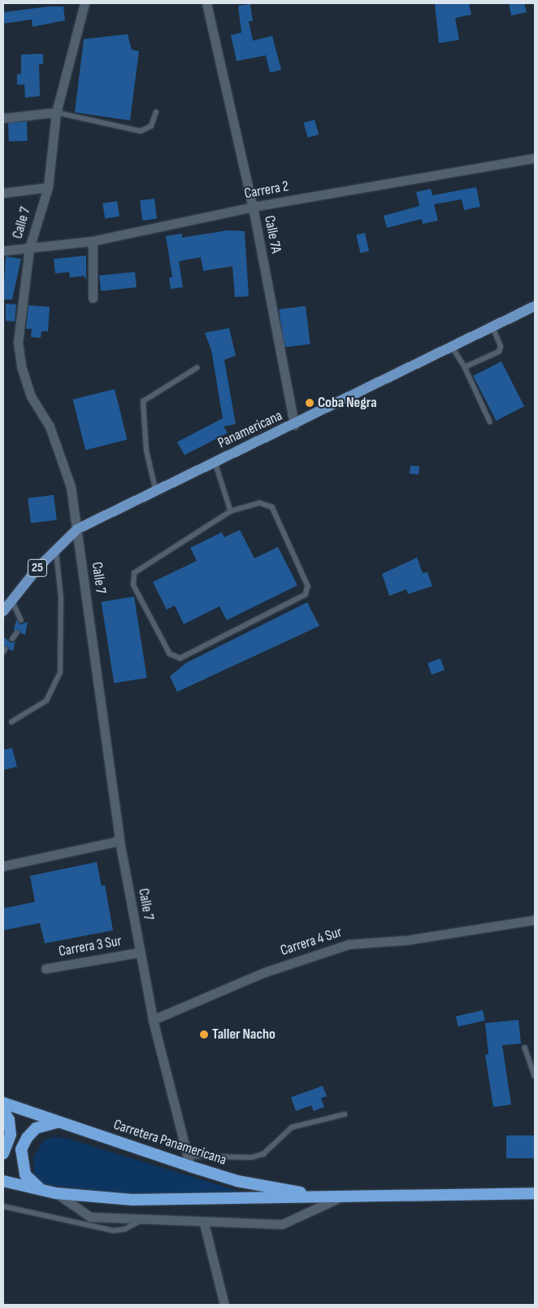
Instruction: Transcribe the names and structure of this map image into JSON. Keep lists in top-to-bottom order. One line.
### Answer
{"streets":{"highway":["Carretera Panamericana"],"main road":["Panamericana","25"],"street":["Carrera 2","Calle 7","Calle 7A","Carrera 4 Sur","Carrera 3 Sur"]},"crossings":[["Carrera 2","Calle 7"],["Carrera 2","Calle 7A"],["Calle 7","Panamericana"],["Calle 7","Carrera 4 Sur"],["Calle 7","Carrera 3 Sur"],["Calle 7","Carretera Panamericana"],["Calle 7A","Panamericana"]],"places":["Coba Negra","Taller Nacho"]}
